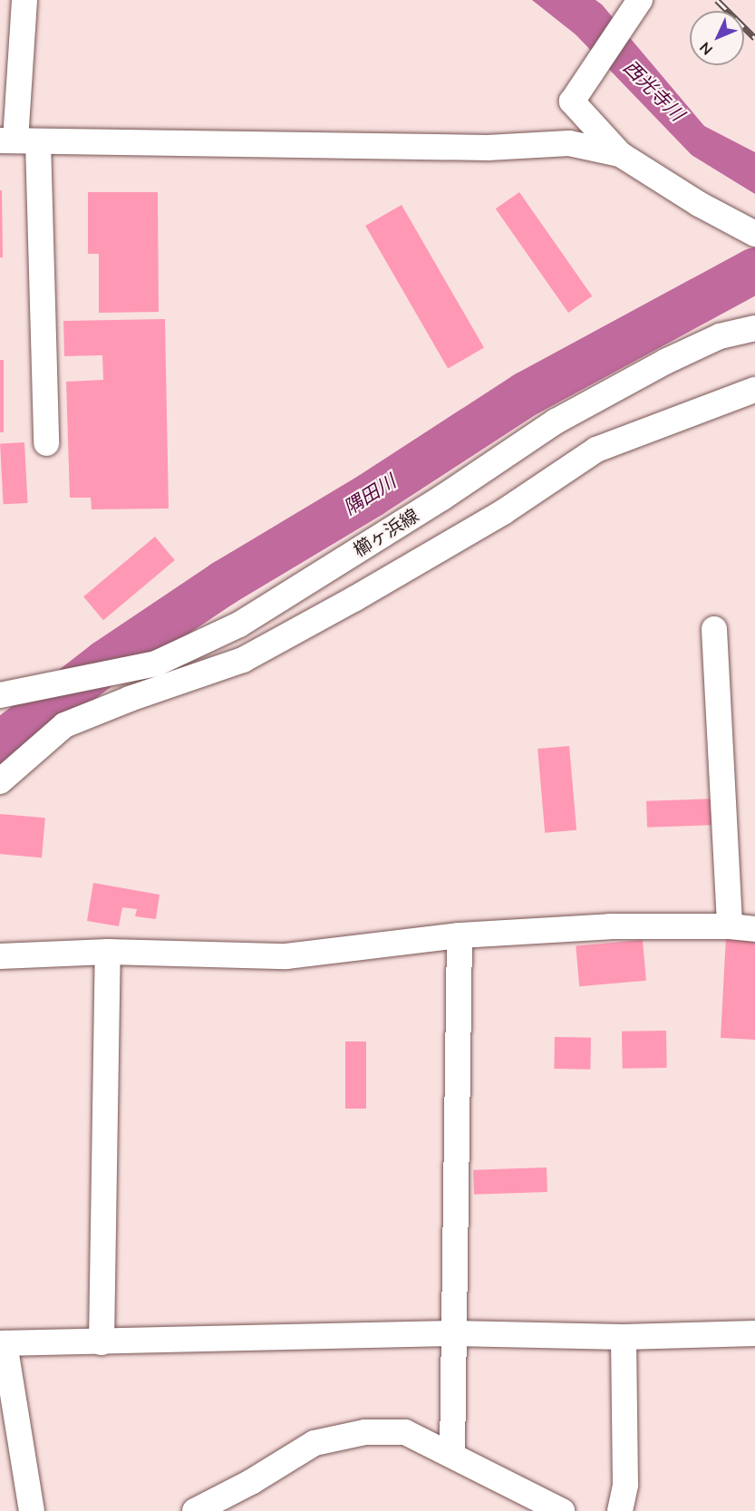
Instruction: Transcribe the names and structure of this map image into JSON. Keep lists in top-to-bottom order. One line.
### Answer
{"streets":{"street":["櫛ヶ浜線"]},"water":["西光寺川","隅田川"],"north":"bottom left"}
